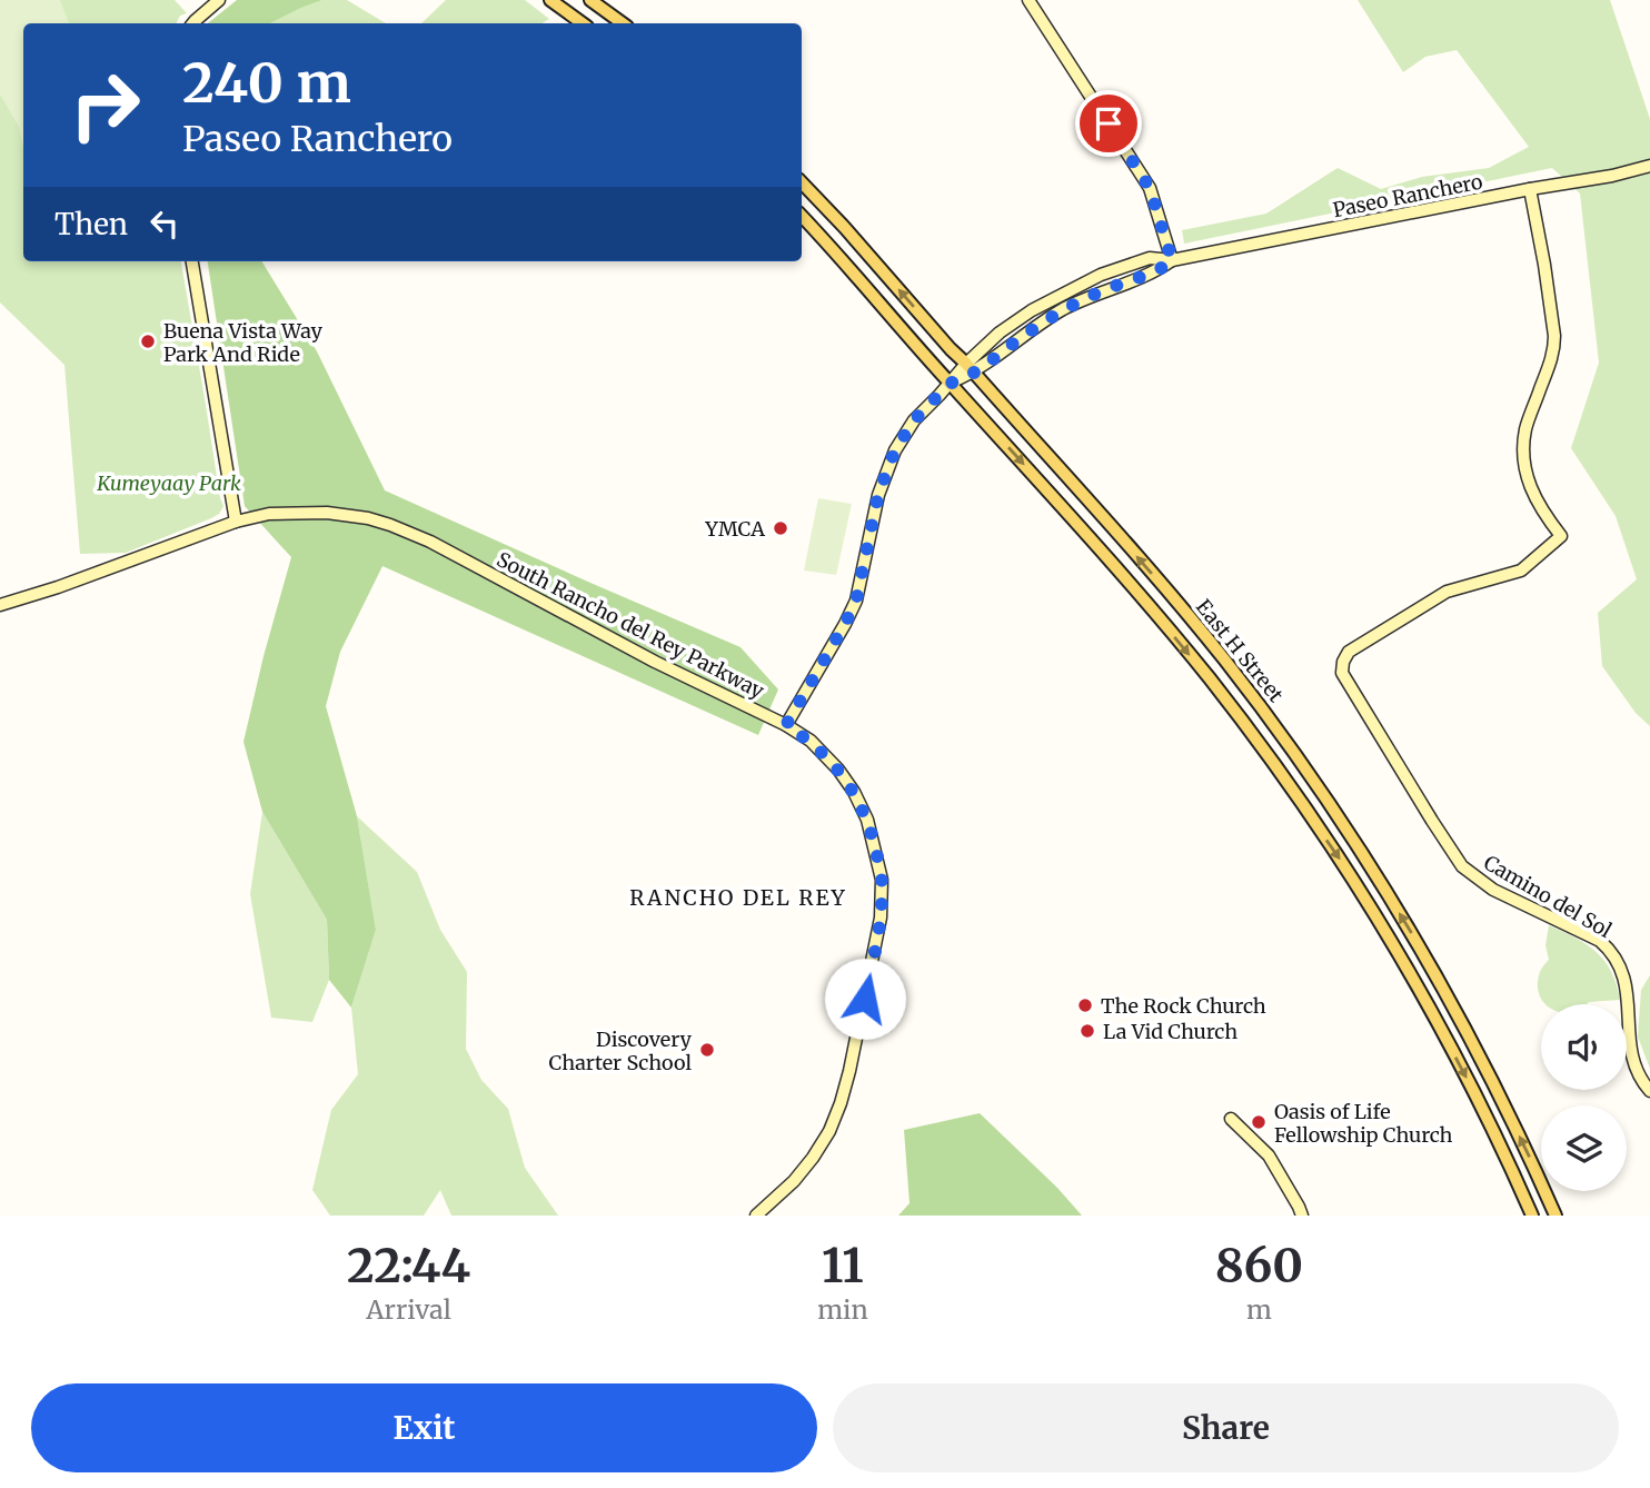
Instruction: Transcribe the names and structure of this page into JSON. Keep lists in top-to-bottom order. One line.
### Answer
{"streets":{"main road":["East H Street"],"street":["Paseo Ranchero","South Rancho del Rey Parkway","Camino del Sol"]},"crossings":[["Paseo Ranchero","South Rancho del Rey Parkway"],["Paseo Ranchero","East H Street"],["Paseo Ranchero","Camino del Sol"]],"districts":["RANCHO DEL REY"],"parks":["Kumeyaay Park"],"places":["Buena Vista Way Park And Ride","YMCA","The Rock Church","La Vid Church","Discovery Charter School","Oasis of Life Fellowship Church"],"page":{"turn":["240 m","Paseo Ranchero"],"then":"Then","eta":["22:44","Arrival","11","min","860","m"],"buttons":["Exit","Share"]}}
